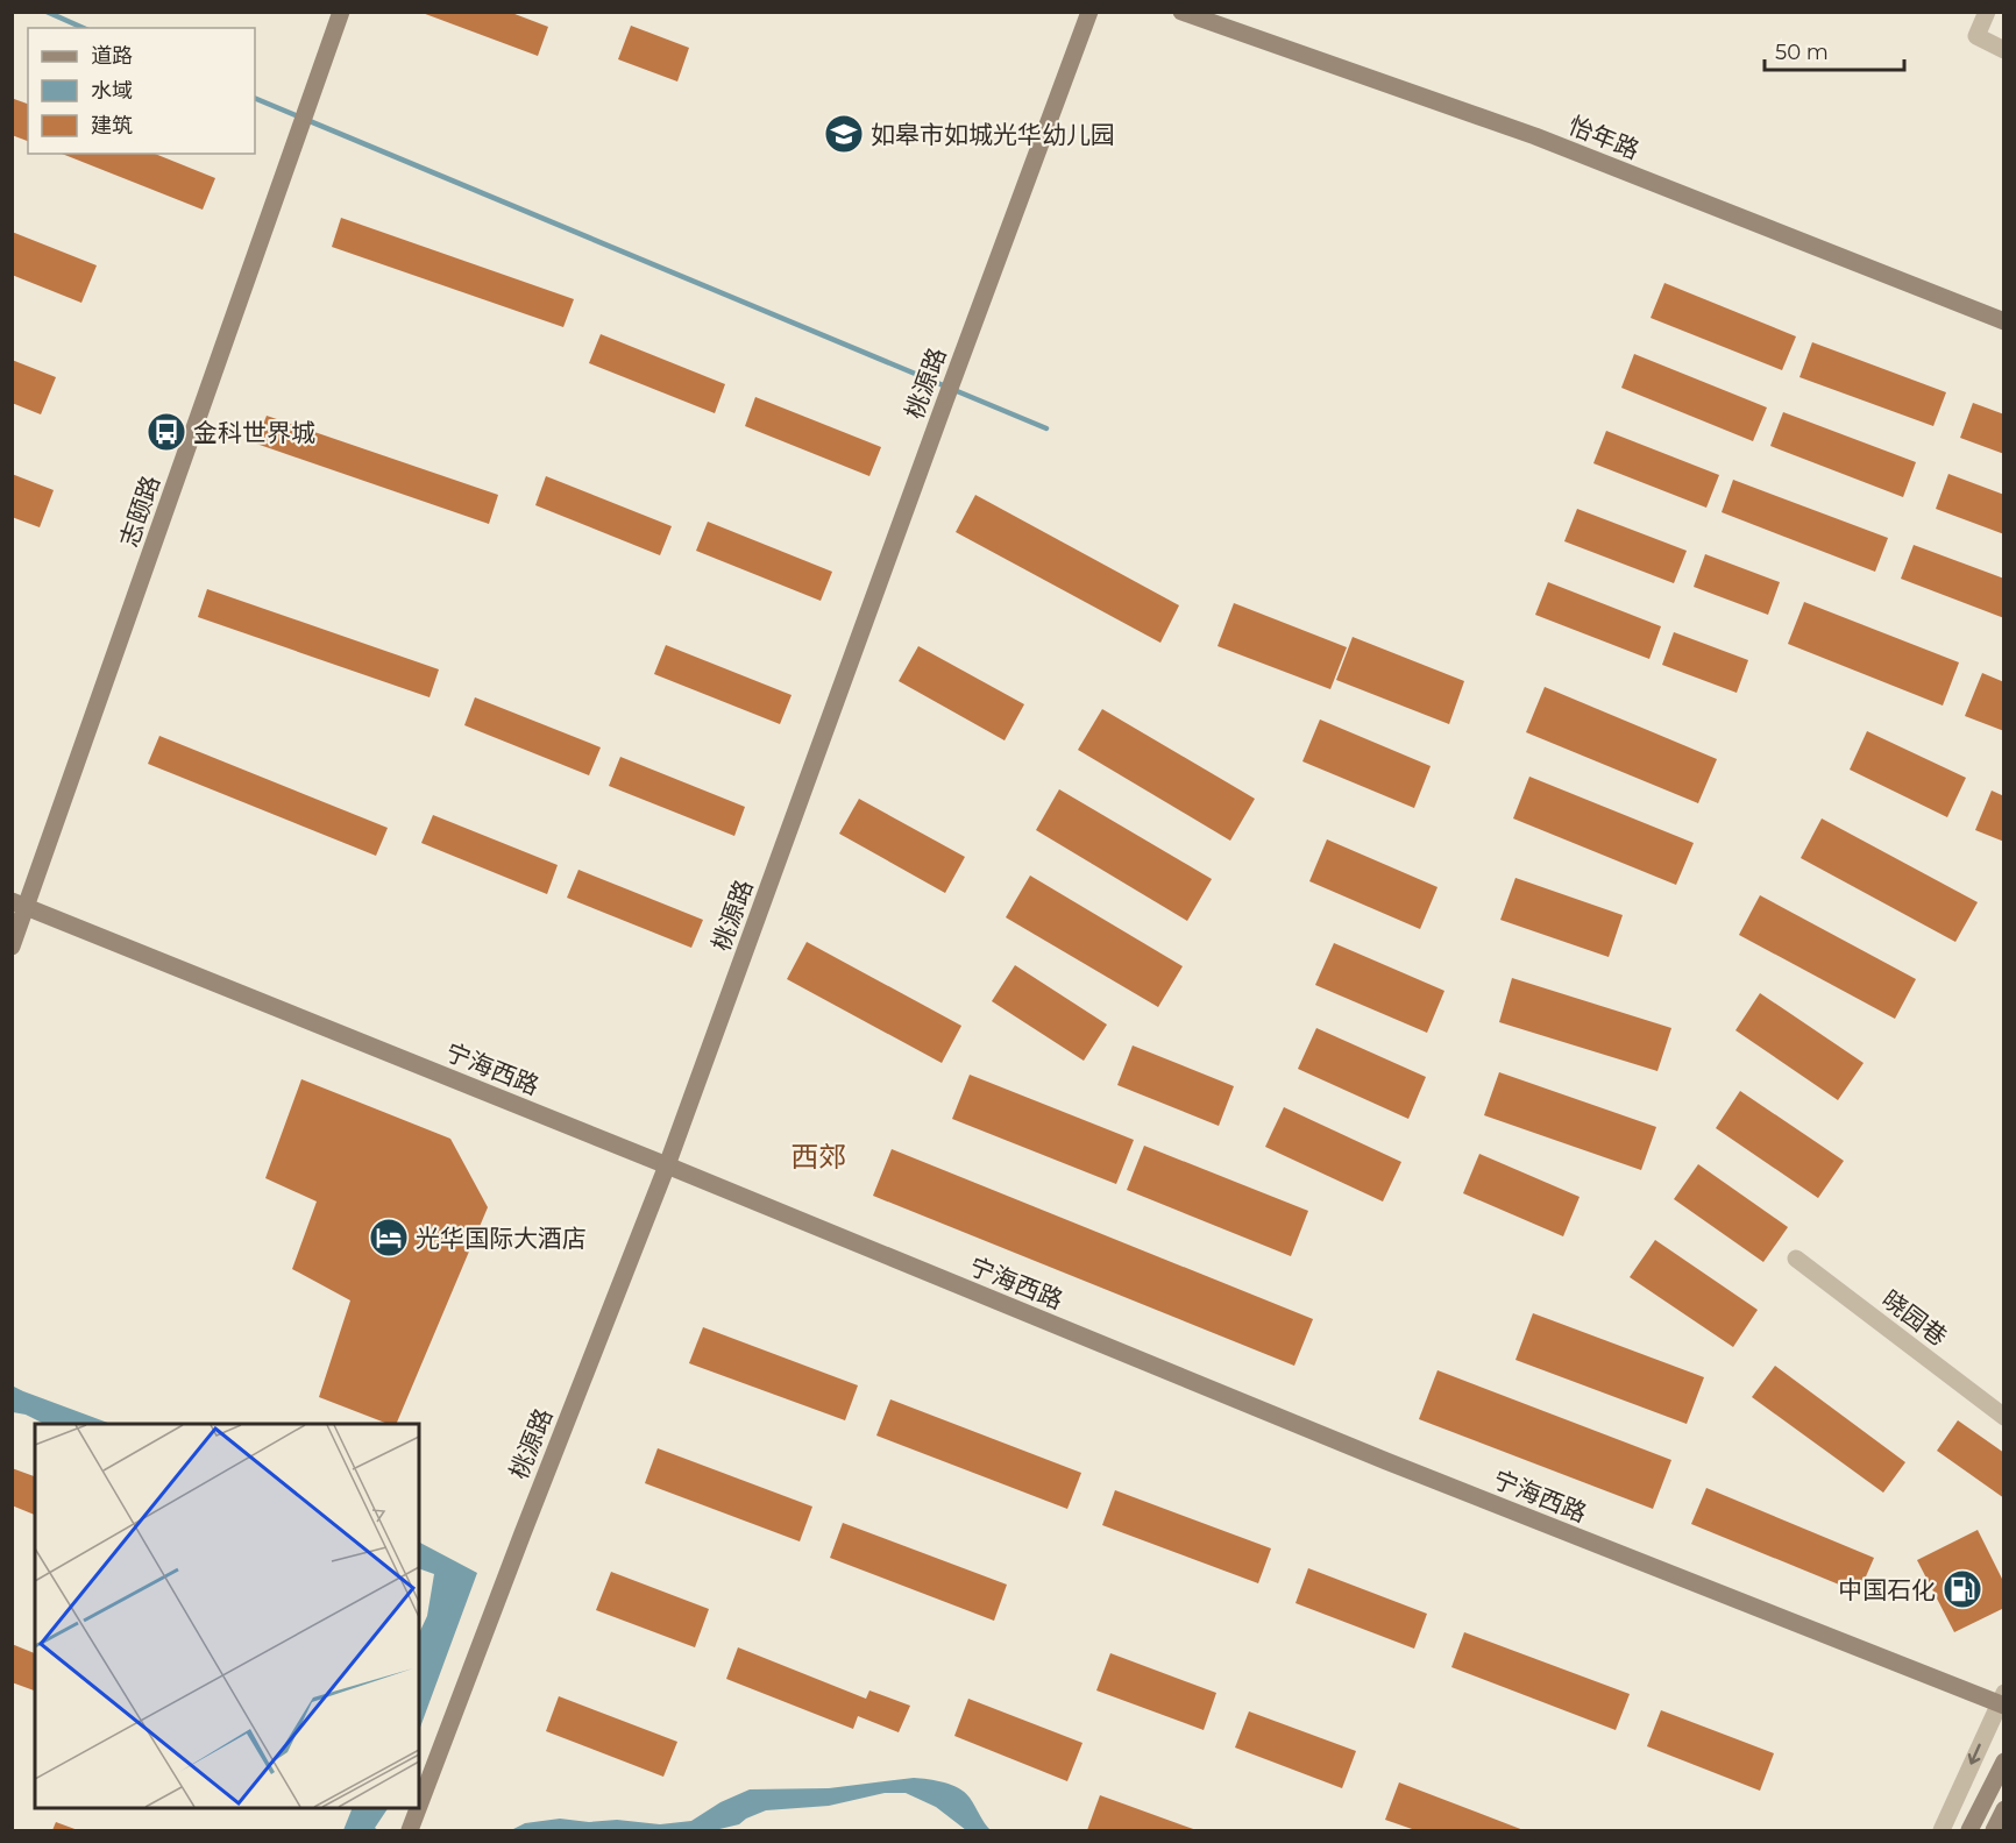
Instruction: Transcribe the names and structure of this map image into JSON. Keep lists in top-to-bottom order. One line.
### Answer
{"streets":{"street":["怡年路","桃源路","志颐路","宁海西路","晓园巷"]},"crossings":[["桃源路","宁海西路"],["志颐路","宁海西路"]],"districts":["西郊"],"places":{"school or university":["如皋市如城光华幼儿园"],"bus stop":["金科世界城"],"hotel":["光华国际大酒店"],"fuel station":["中国石化"]},"legend":["道路","水域","建筑"],"scale_bar":"50 m"}
